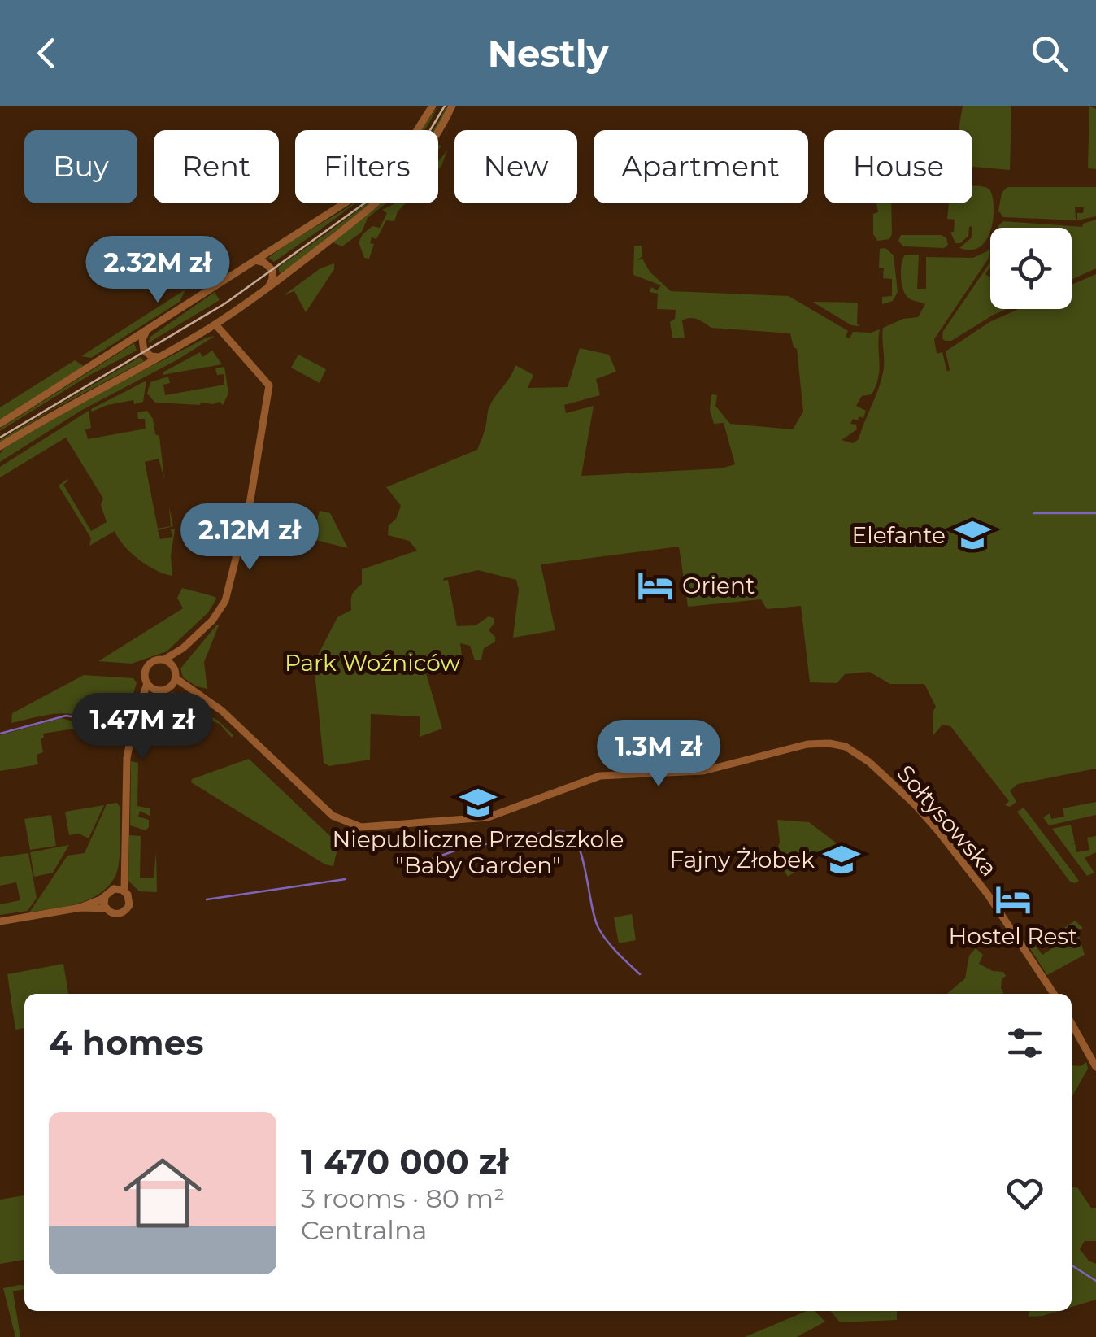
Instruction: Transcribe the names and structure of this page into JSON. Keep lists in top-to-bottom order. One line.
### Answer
{"streets":{"street":["Sołtysowska"]},"parks":["Park Woźniców"],"places":{"school or university":["Elefante","Niepubliczne Przedszkole \"Baby Garden\"","Fajny Żłobek"],"hotel":["Orient","Hostel Rest"]},"page":{"header":"Nestly","chip":["Buy","Rent","Filters","New","Apartment","House"],"price":["2.32M zł","2.12M zł","1.47M zł","1.3M zł"],"heading":"4 homes","list":[{"name":"1 470 000 zł","note":"3 rooms · 80 m² · Centralna"}]}}
